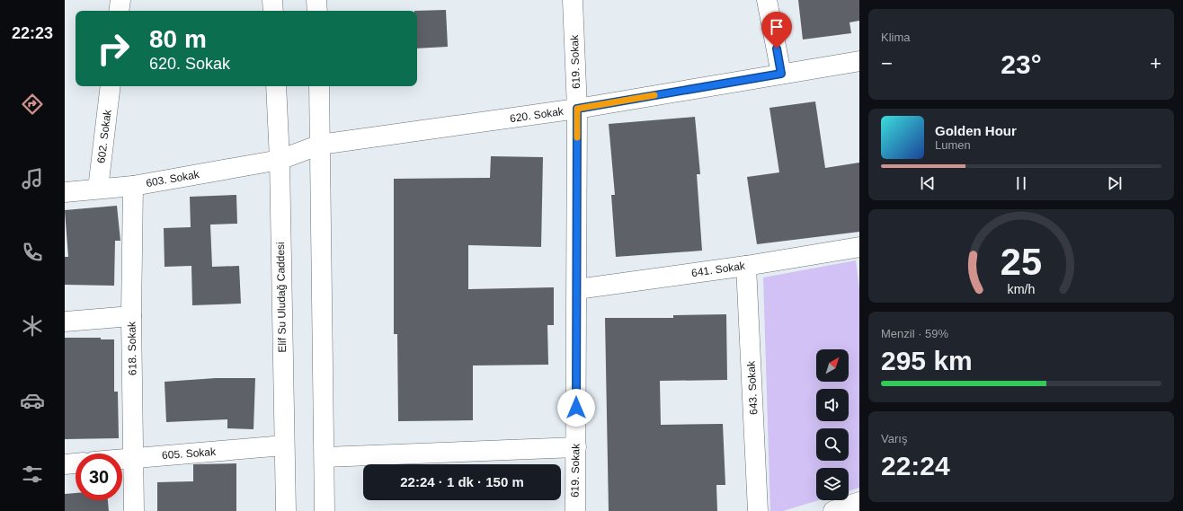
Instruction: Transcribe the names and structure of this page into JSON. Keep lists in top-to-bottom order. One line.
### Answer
{"streets":{"street":["619. Sokak","620. Sokak","602. Sokak","603. Sokak","641. Sokak","Elif Su Uludağ Caddesi","618. Sokak","643. Sokak","605. Sokak"]},"crossings":[["619. Sokak","620. Sokak"],["619. Sokak","641. Sokak"],["620. Sokak","603. Sokak"],["620. Sokak","Elif Su Uludağ Caddesi"],["602. Sokak","603. Sokak"],["603. Sokak","Elif Su Uludağ Caddesi"],["603. Sokak","618. Sokak"],["641. Sokak","643. Sokak"],["Elif Su Uludağ Caddesi","605. Sokak"],["618. Sokak","605. Sokak"]],"north":"top right","page":{"tabs":"22:23","tile":["Klima",["Menzil · 59%","295 km"],["Varış","22:24"]],"turn":["80 m","620. Sokak"],"heat":["−","23°","+"],"song":["Golden Hour","Lumen"],"limit":"30","trip":"22:24 · 1 dk · 150 m","gauge":["25","km/h"]}}
